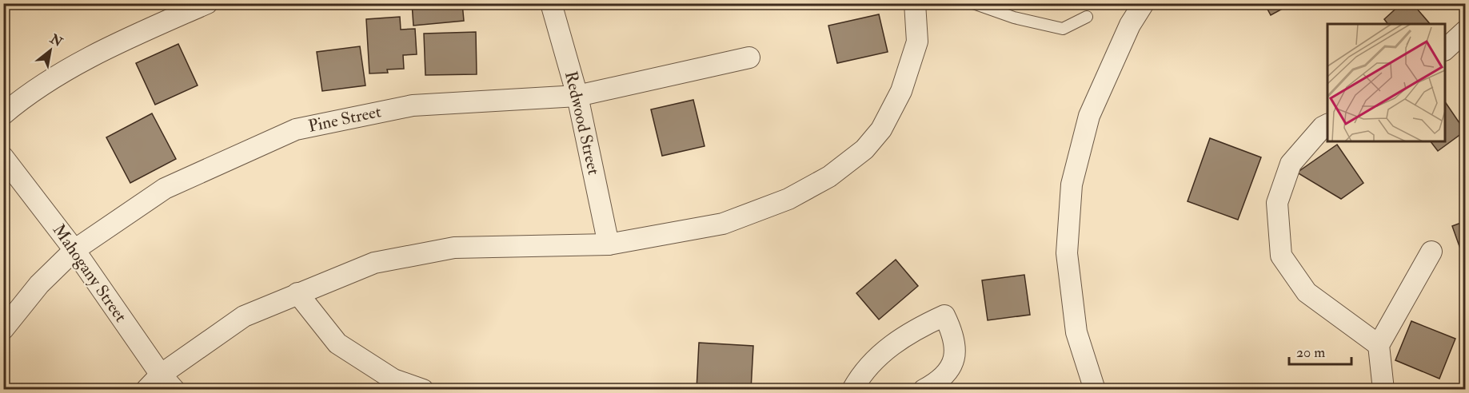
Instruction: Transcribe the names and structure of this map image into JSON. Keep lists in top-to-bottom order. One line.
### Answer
{"streets":{"street":["Pine Street","Redwood Street","Mahogany Street"]},"crossings":[["Pine Street","Redwood Street"],["Pine Street","Mahogany Street"]],"scale_bar":"20 m","north":"top right"}
